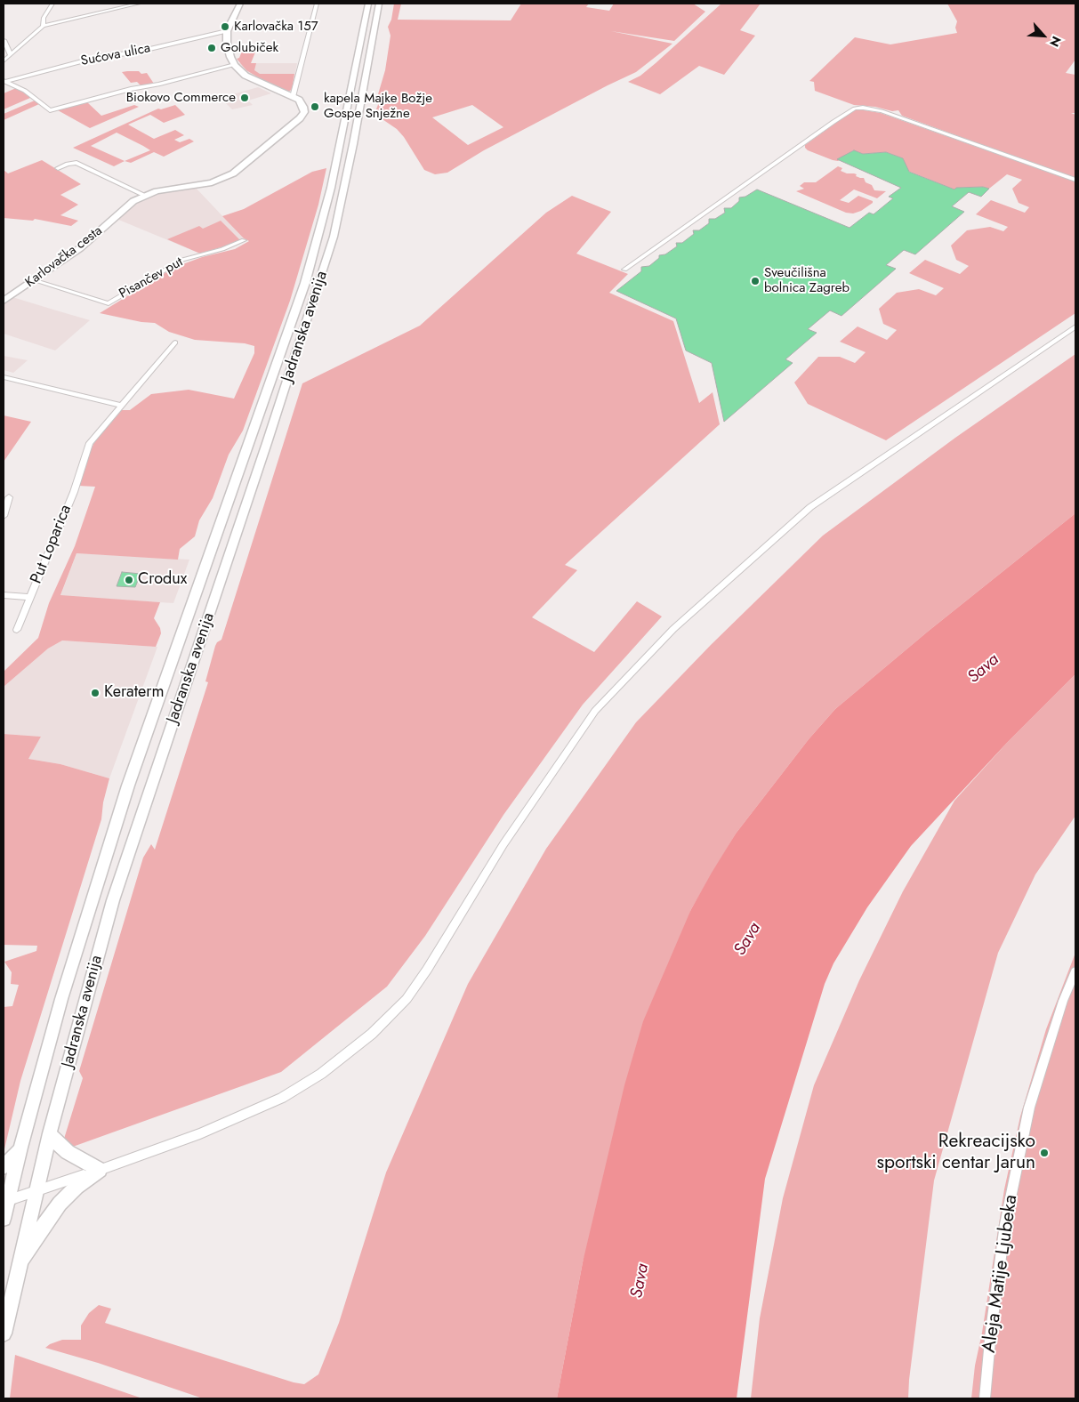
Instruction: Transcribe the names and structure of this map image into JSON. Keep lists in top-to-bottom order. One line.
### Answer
{"streets":{"main road":["Karlovačka cesta","Jadranska avenija"],"street":["Sućova ulica","Pisančev put","Put Loparica","Aleja Matije Ljubeka"]},"crossings":[["Karlovačka cesta","Pisančev put"]],"water":["Sava"],"places":["Karlovačka 157","Golubiček","Biokovo Commerce","kapela Majke Božje Gospe Snježne","Sveučilišna bolnica Zagreb","Crodux","Keraterm","Rekreacijsko sportski centar Jarun"],"north":"bottom right"}
